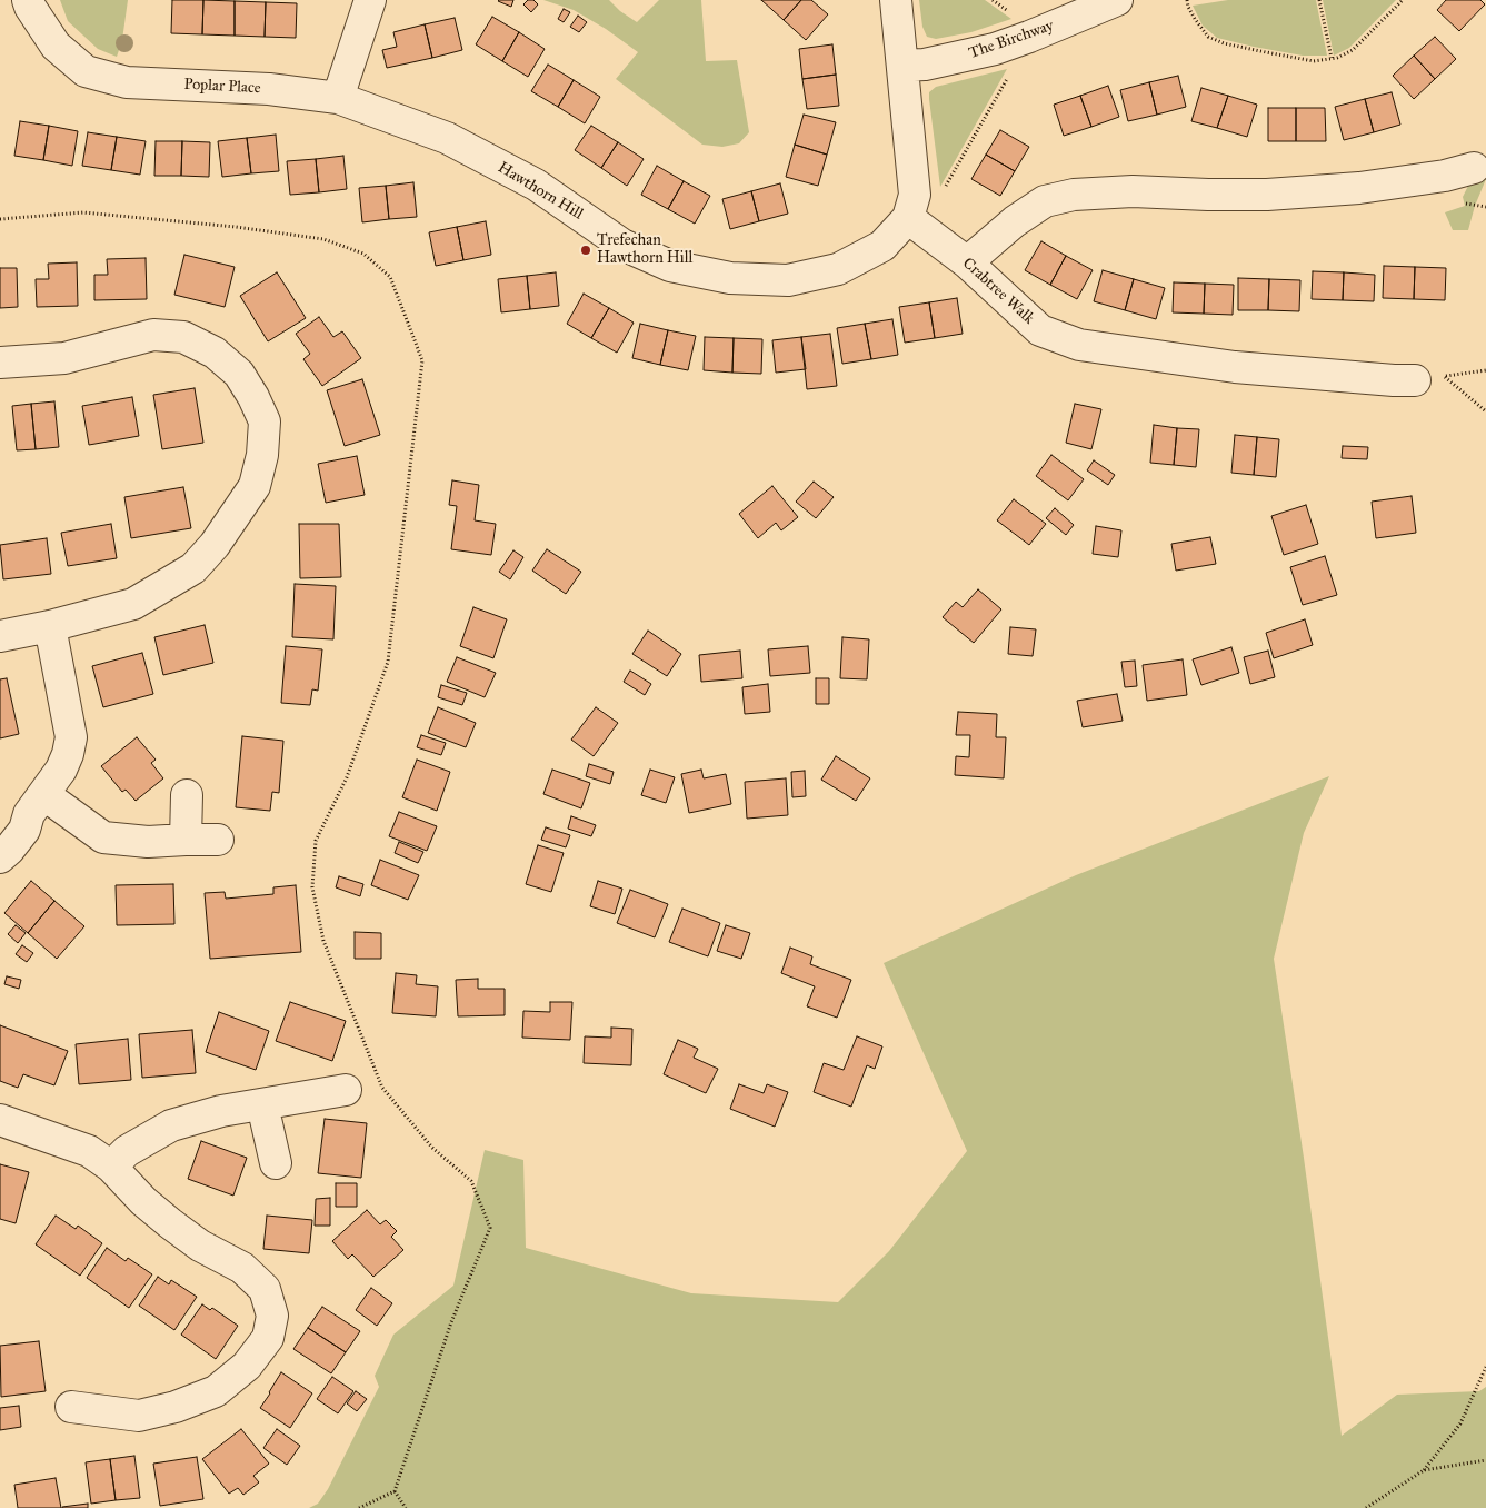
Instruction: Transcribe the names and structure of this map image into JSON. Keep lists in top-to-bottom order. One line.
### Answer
{"streets":{"street":["The Birchway","Poplar Place","Hawthorn Hill","Crabtree Walk"]},"crossings":[["Poplar Place","Hawthorn Hill"],["Hawthorn Hill","Crabtree Walk"]],"places":["Trefechan Hawthorn Hill"]}
